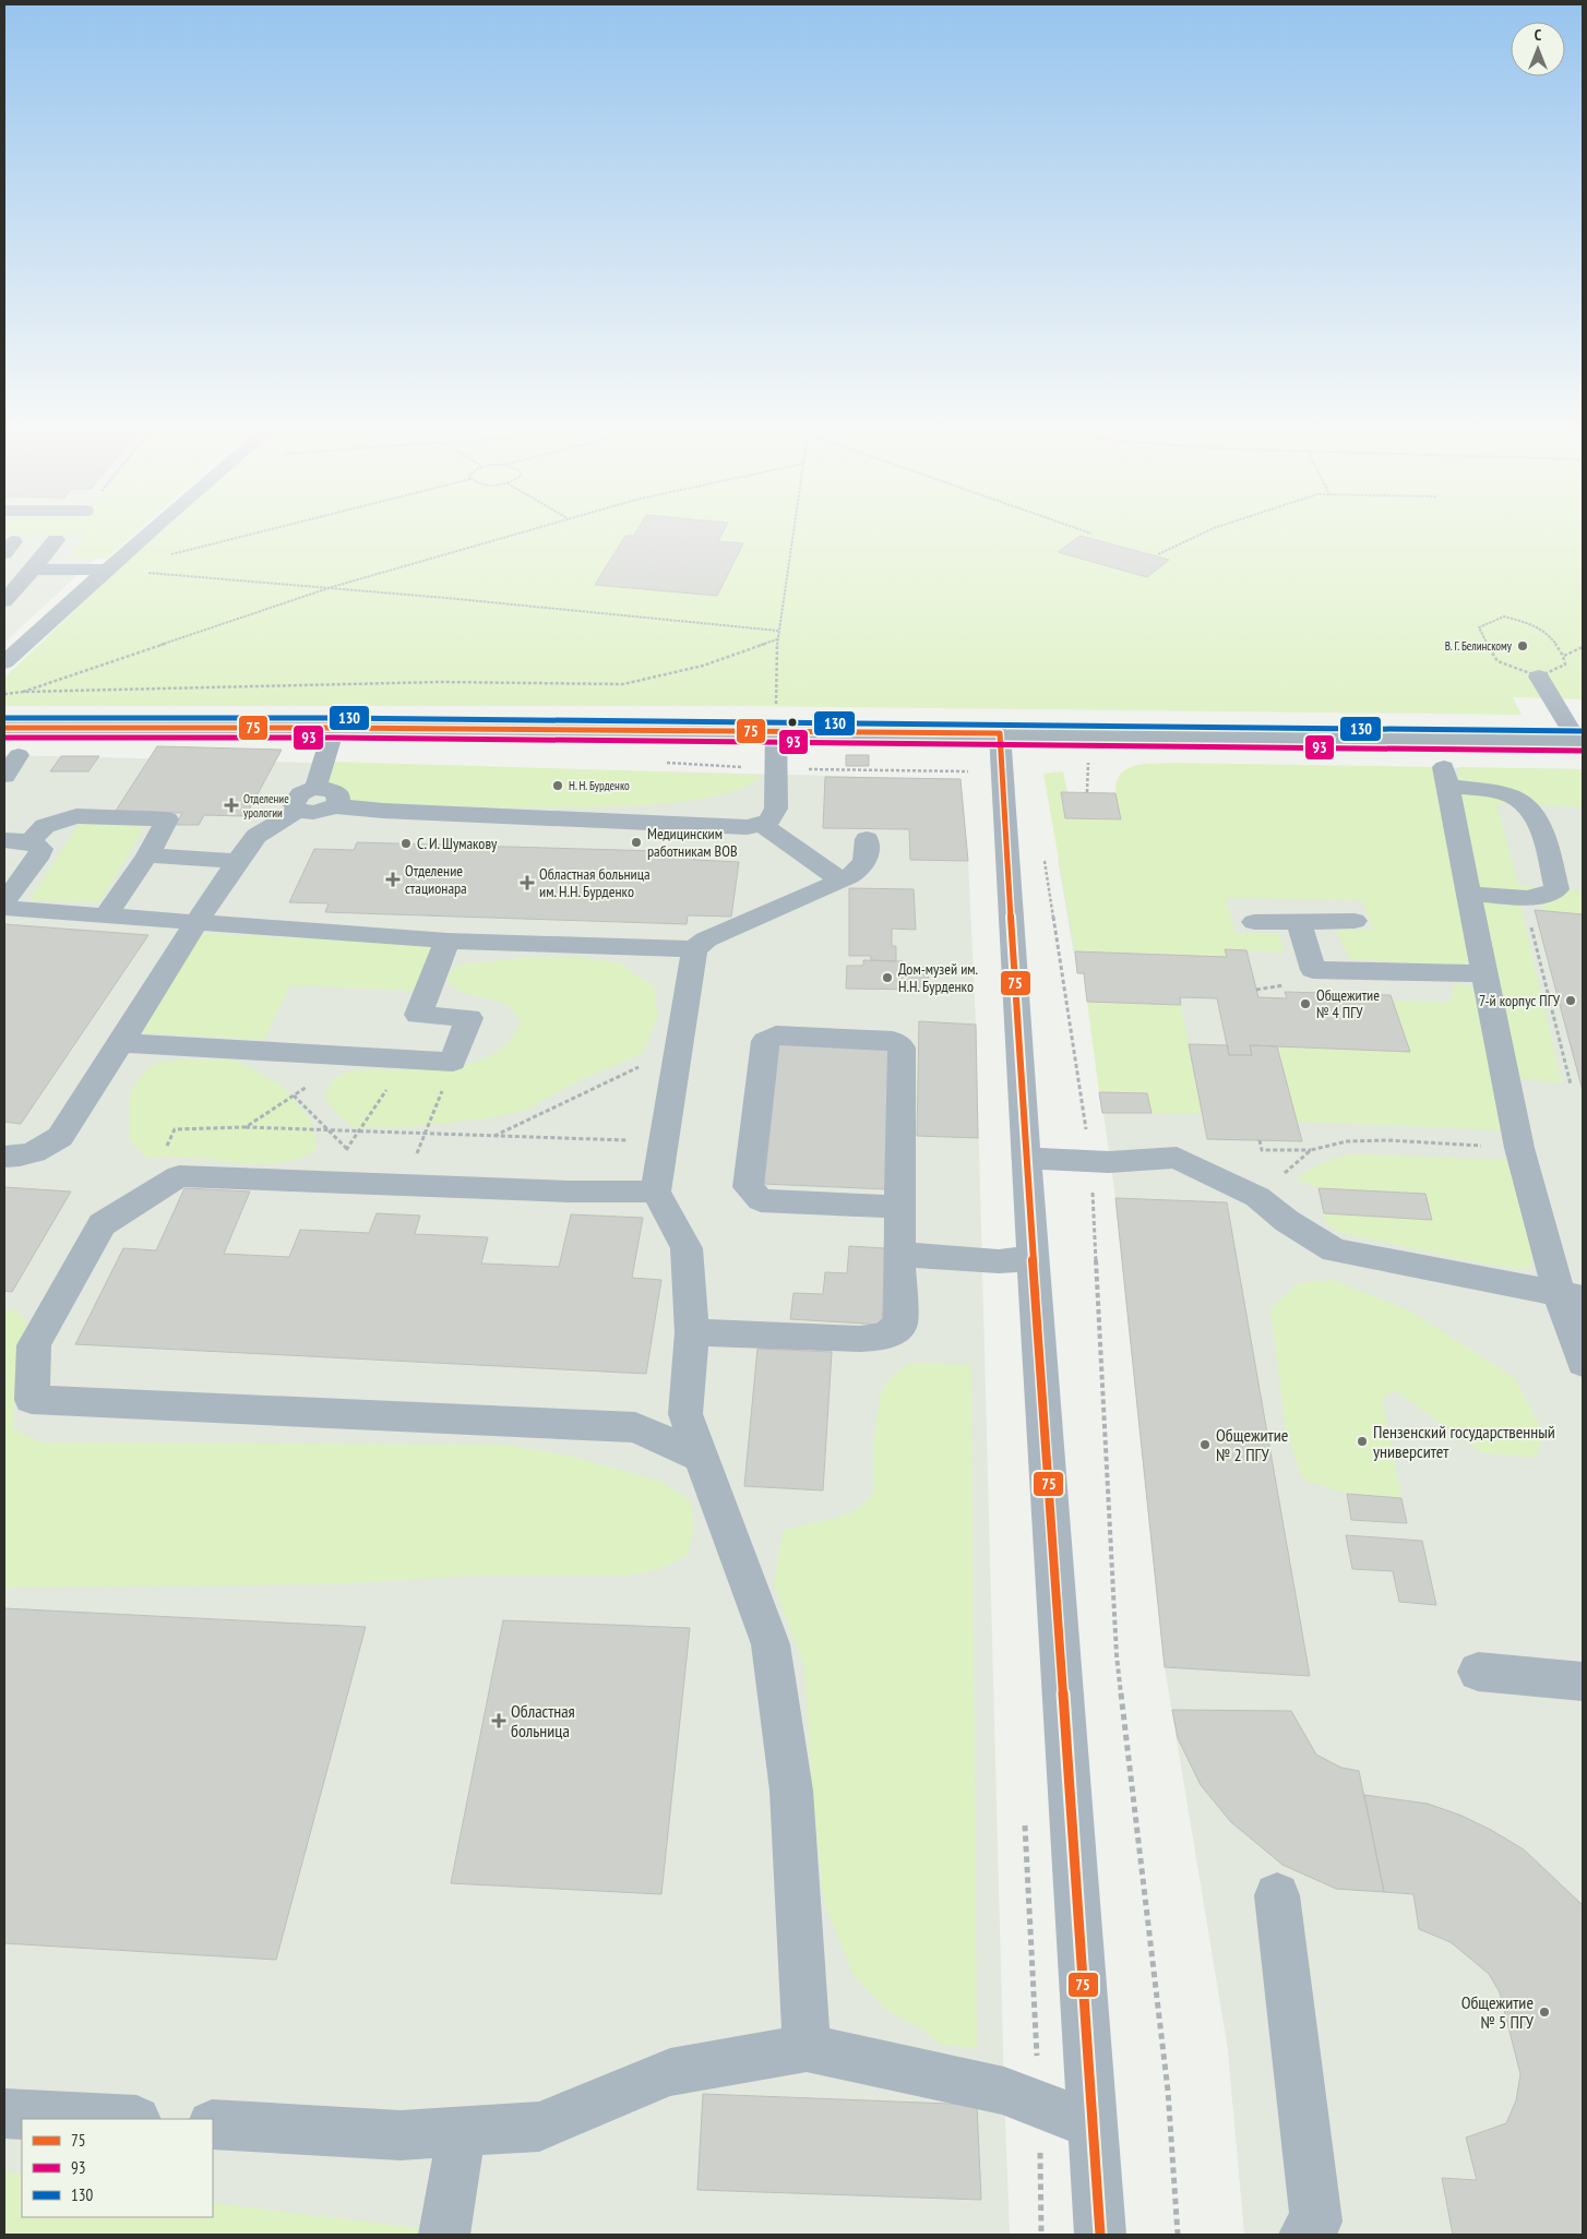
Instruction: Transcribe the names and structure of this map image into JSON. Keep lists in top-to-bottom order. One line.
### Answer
{"places":{"other":["В. Г. Белинскому","Н. Н. Бурденко","Медицинским работникам ВОВ","С. И. Шумакову","Дом-музей им. Н.Н. Бурденко","7-й корпус ПГУ","Общежитие № 4 ПГУ","Пензенский государственный университет","Общежитие № 2 ПГУ","Общежитие № 5 ПГУ"],"health":["Отделение урологии","Отделение стационара","Областная больница им. Н.Н. Бурденко","Областная больница"]},"lines":["transit line 130","transit line 75","transit line 93"],"legend":["75","93","130"],"north":"top"}
